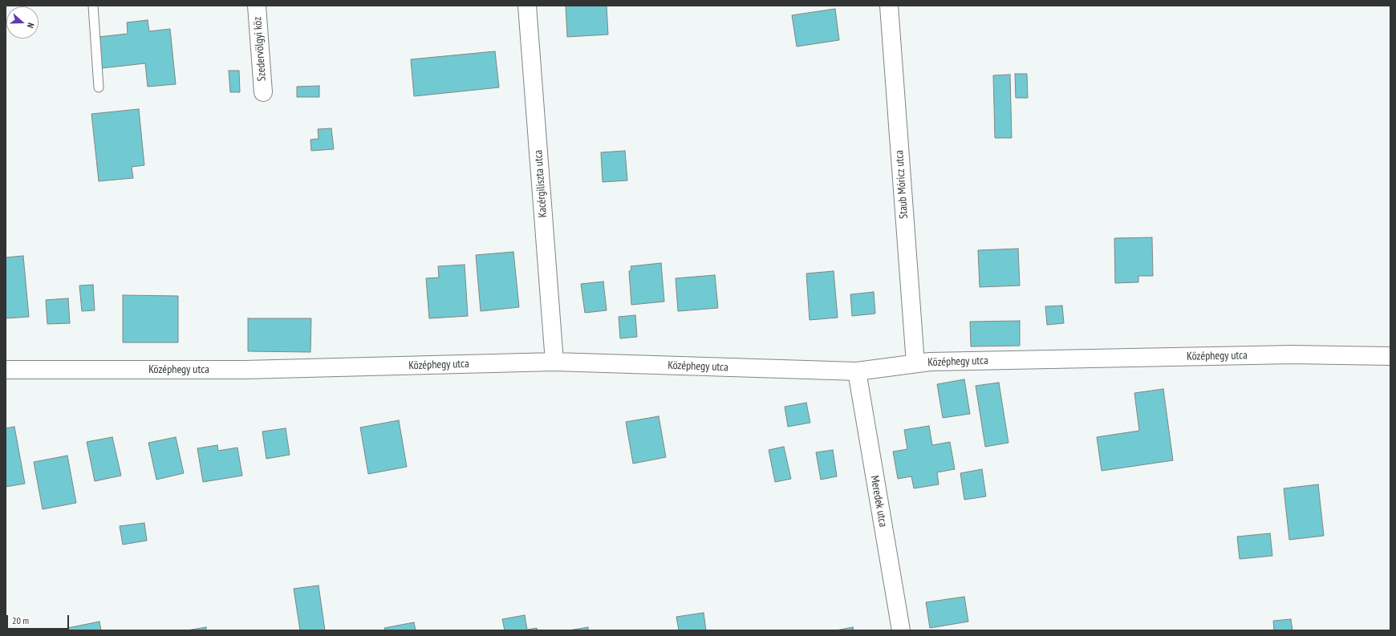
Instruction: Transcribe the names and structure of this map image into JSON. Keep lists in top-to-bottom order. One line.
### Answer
{"streets":{"street":["Szedervölgyi köz","Kacérgiliszta utca","Staub Móricz utca","Középhegy utca","Meredek utca"]},"crossings":[["Kacérgiliszta utca","Középhegy utca"],["Staub Móricz utca","Középhegy utca"],["Középhegy utca","Meredek utca"]],"scale_bar":"20 m","north":"right"}
